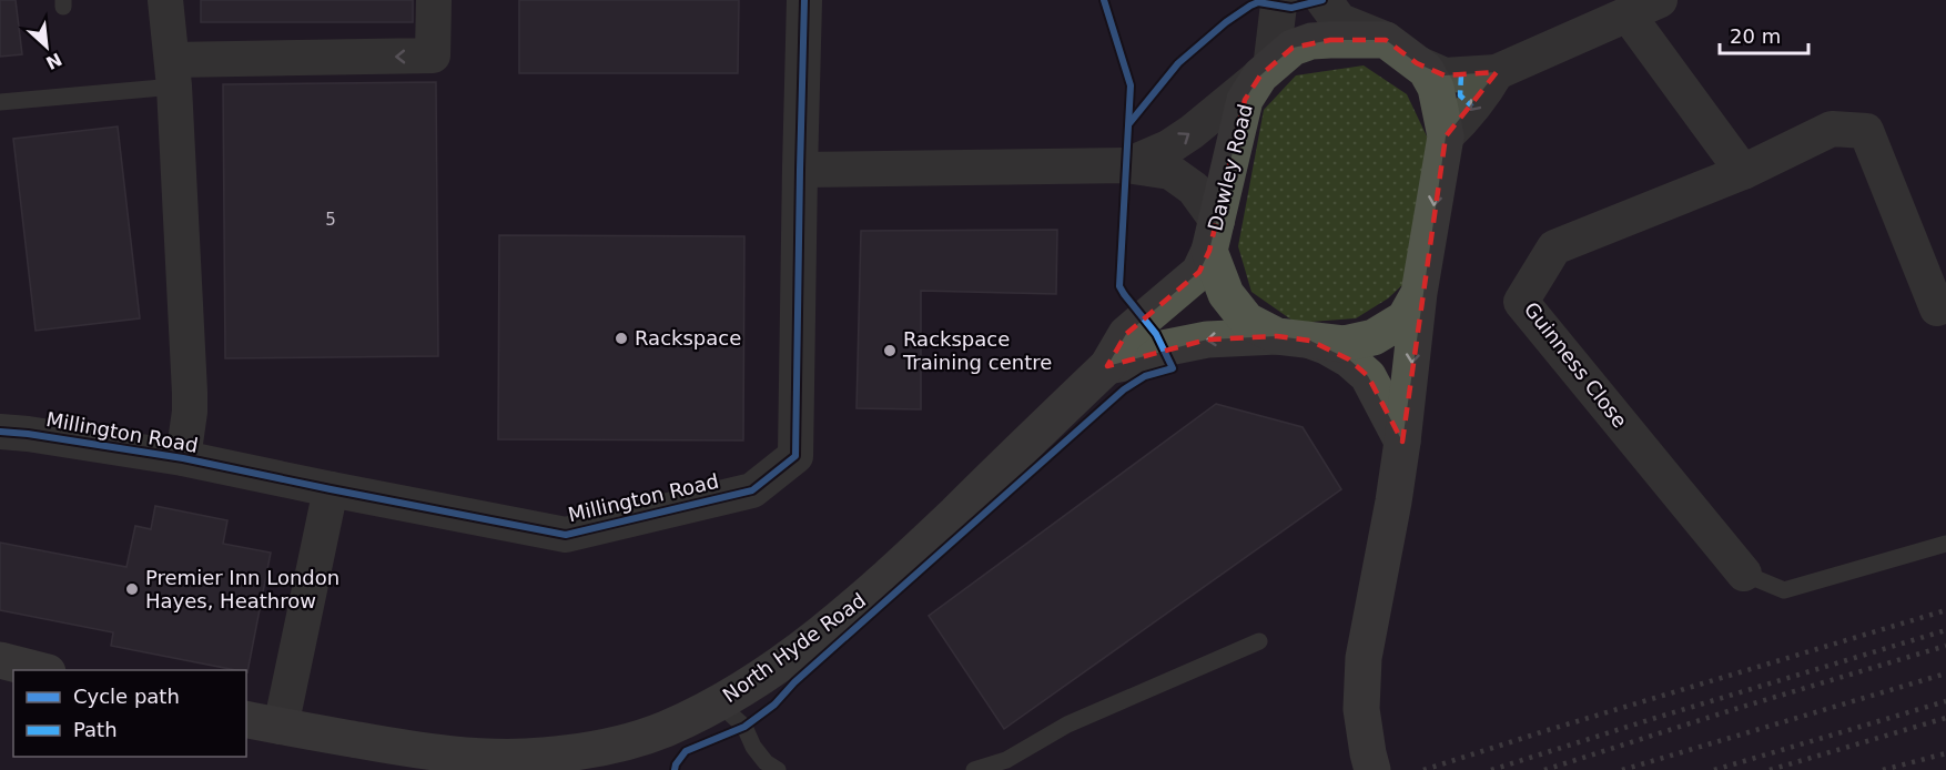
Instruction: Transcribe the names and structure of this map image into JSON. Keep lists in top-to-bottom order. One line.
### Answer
{"streets":{"main road":["Dawley Road","North Hyde Road"],"street":["Guinness Close","Millington Road"]},"crossings":[["Dawley Road","North Hyde Road"]],"places":["Rackspace","Rackspace Training centre","Premier Inn London Hayes, Heathrow"],"house_numbers":["5"],"legend":["Cycle path","Path"],"scale_bar":"20 m","north":"bottom right"}
